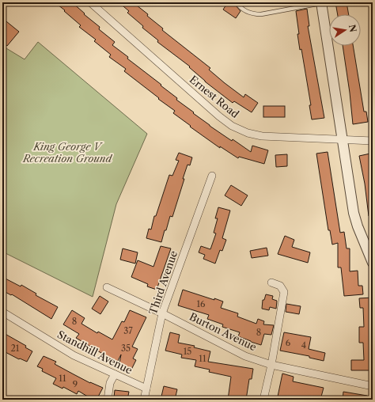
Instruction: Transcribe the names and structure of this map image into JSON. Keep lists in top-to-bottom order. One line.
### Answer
{"streets":{"street":["Ernest Road","Third Avenue","Burton Avenue","Standhill Avenue"]},"crossings":[["Third Avenue","Burton Avenue"],["Third Avenue","Standhill Avenue"]],"parks":["King George V Recreation Ground"],"house_numbers":["16","8","37","8","6","4","21","35","15","11","11","9"],"north":"right"}
